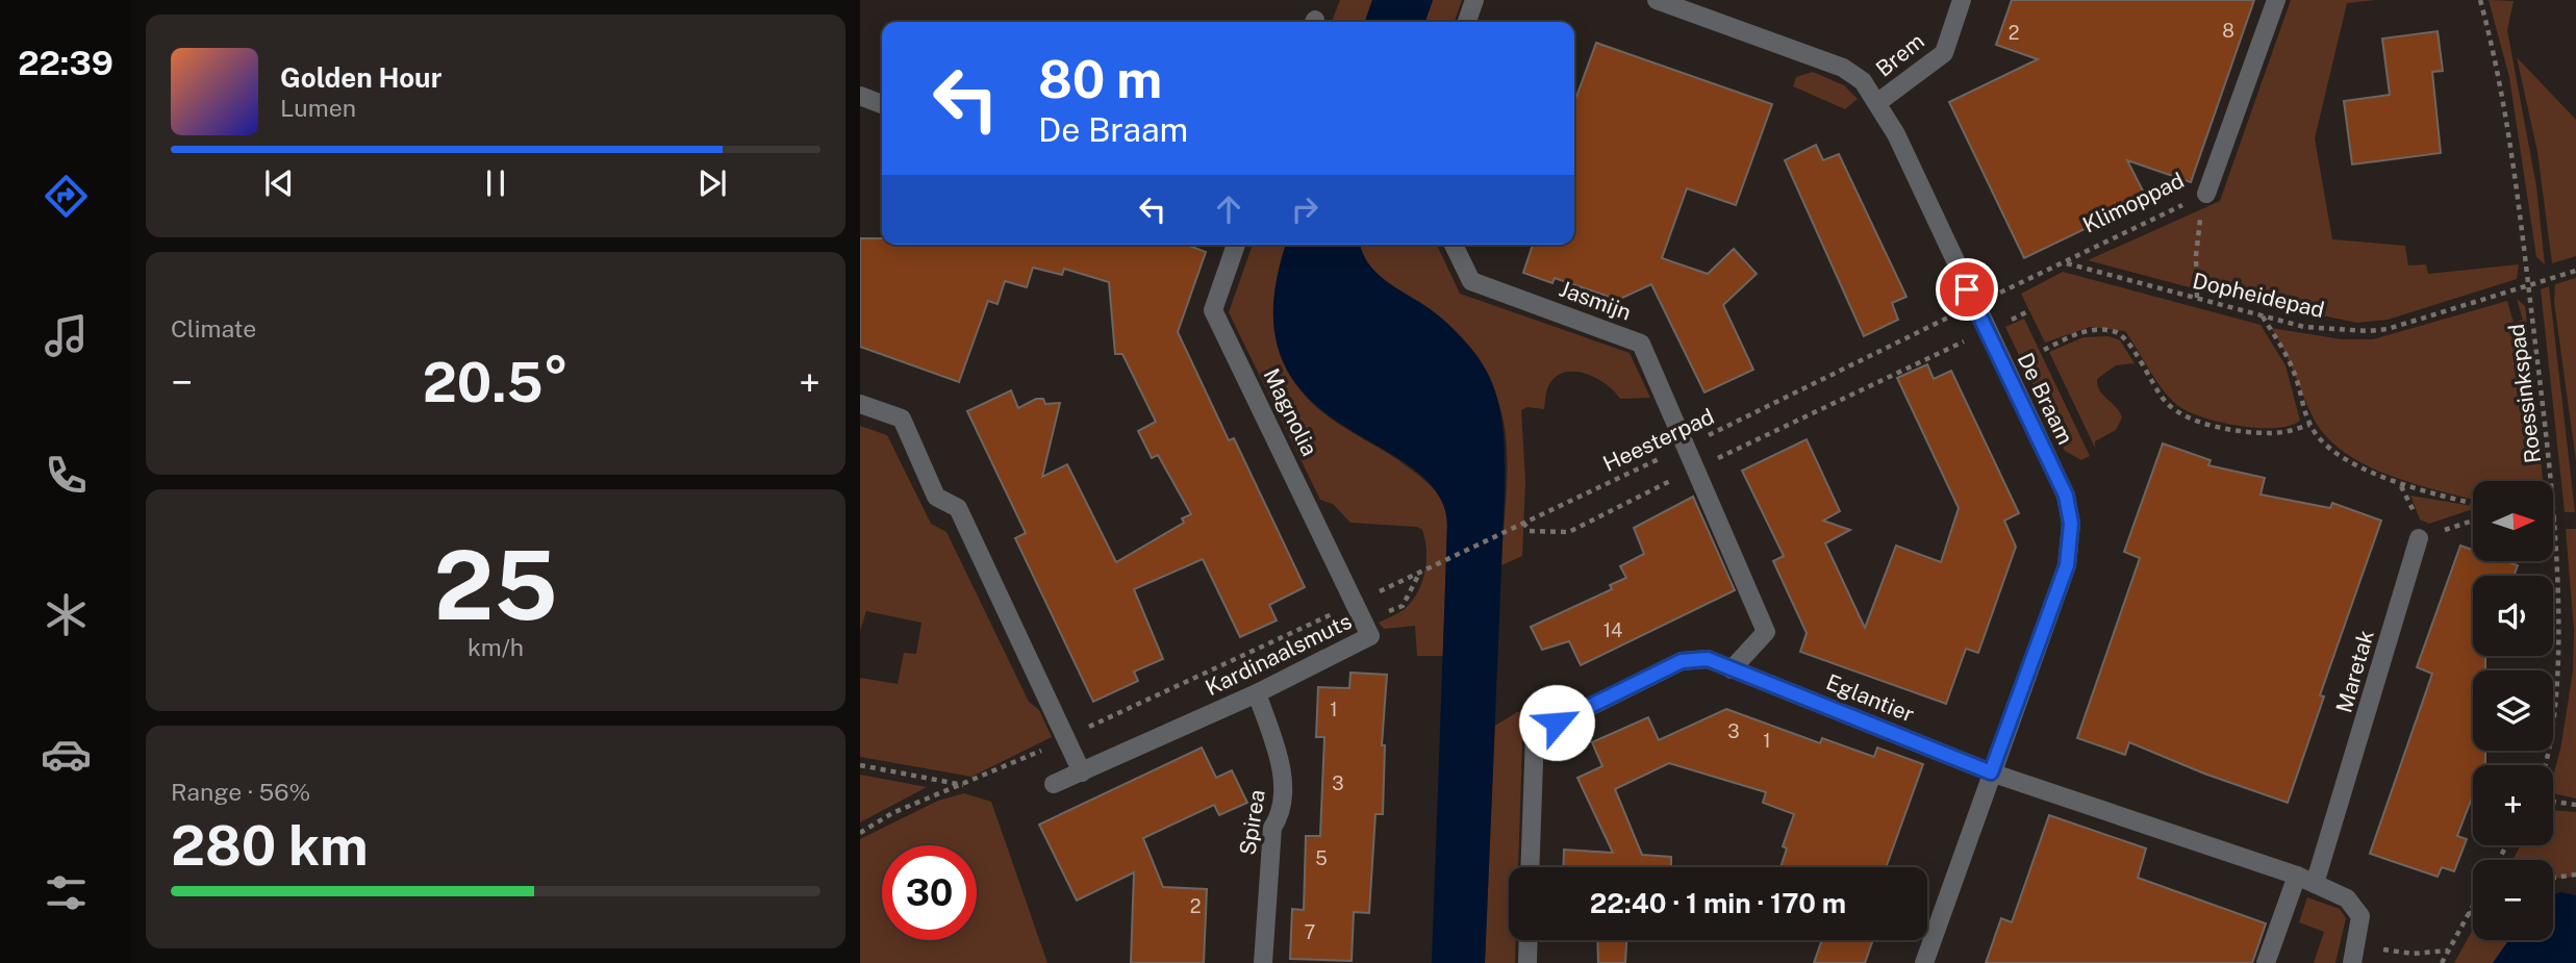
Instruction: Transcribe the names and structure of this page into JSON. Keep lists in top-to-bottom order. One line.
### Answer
{"streets":{"street":["Brem","Klimoppad","Jasmijn","De Braam","Magnolia","Kardinaalsmuts","Maretak","Eglantier","Spirea"],"path":["Dopheidepad","Roessinkspad","Heesterpad"]},"crossings":[["Brem","De Braam"],["Klimoppad","Dopheidepad"],["Klimoppad","De Braam"],["Klimoppad","Heesterpad"],["Dopheidepad","Roessinkspad"],["Jasmijn","Heesterpad"],["De Braam","Heesterpad"],["De Braam","Eglantier"],["Magnolia","Heesterpad"],["Magnolia","Kardinaalsmuts"],["Heesterpad","Kardinaalsmuts"],["Kardinaalsmuts","Spirea"]],"house_numbers":["8","2","14","1","3","1","3","5","2","7"],"north":"right","page":{"tabs":"22:39","turn":["80 m","De Braam"],"song":["Golden Hour","Lumen"],"tile":["Climate",["25","km/h"],["Range · 56%","280 km"]],"heat":["−","20.5°","+"],"map_buttons":["+","−"],"limit":"30","trip":"22:40 · 1 min · 170 m"}}
